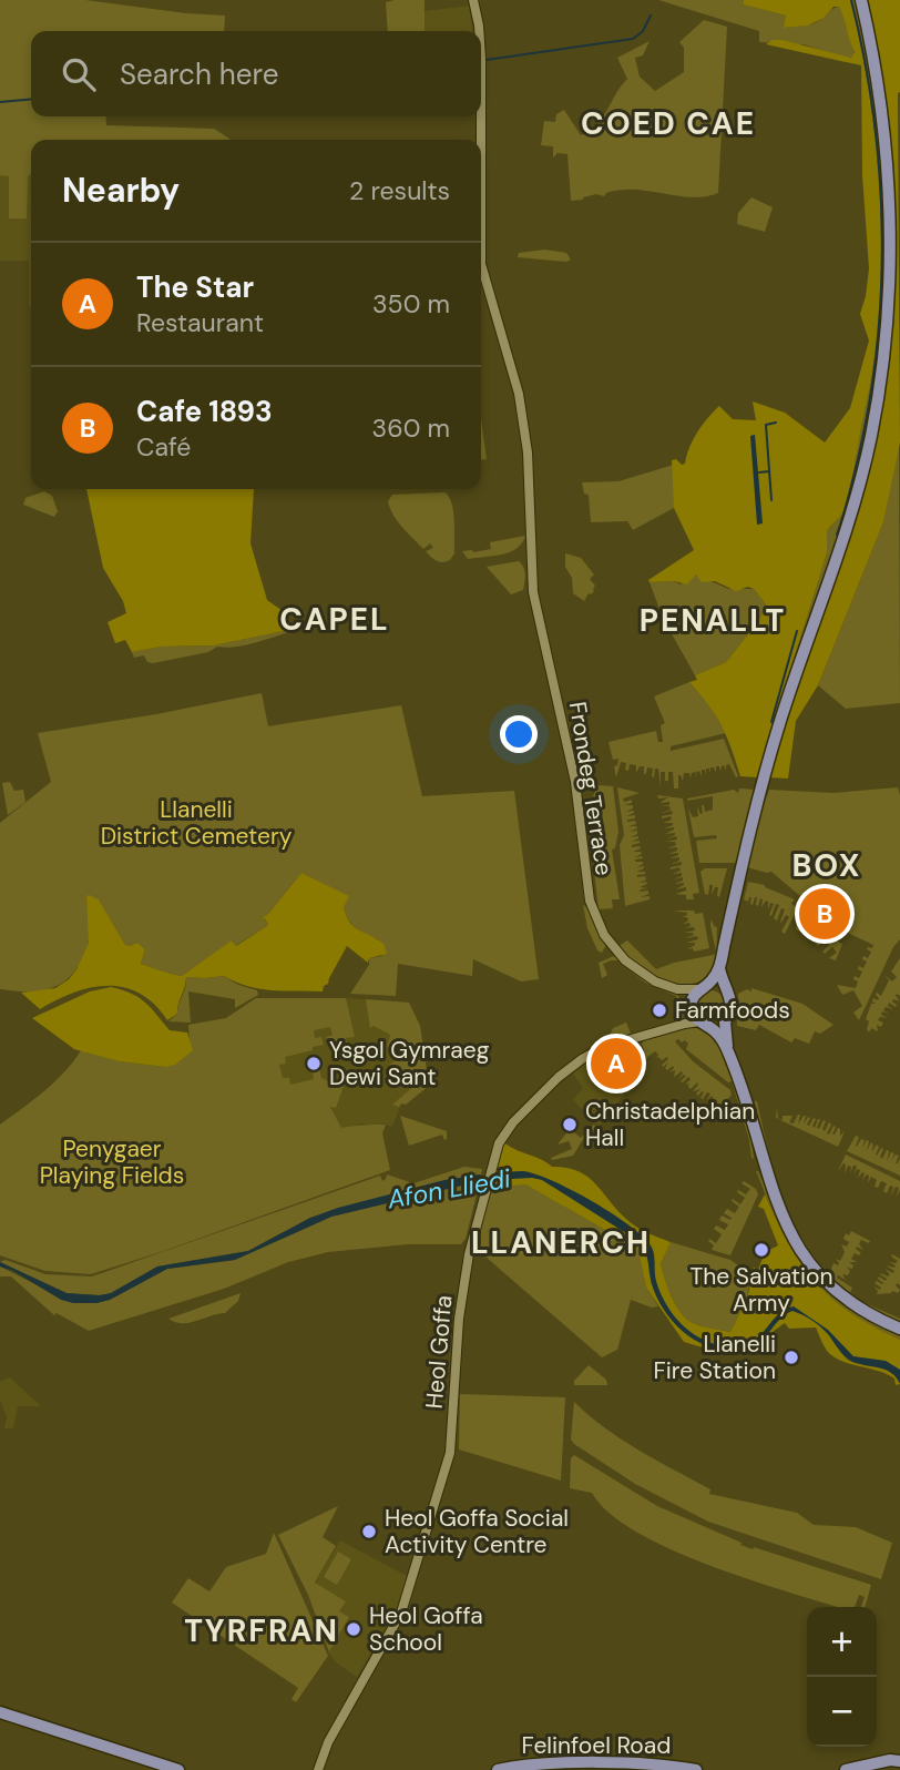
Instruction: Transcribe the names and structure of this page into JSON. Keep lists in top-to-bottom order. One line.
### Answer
{"streets":{"main road":["Felinfoel Road"],"street":["Frondeg Terrace","Heol Goffa"]},"crossings":[["Frondeg Terrace","Heol Goffa"]],"districts":["COED CAE","CAPEL","PENALLT","BOX","LLANERCH","TYRFRAN"],"water":["Afon Lliedi"],"parks":["Llanelli District Cemetery","Penygaer Playing Fields"],"places":["Farmfoods","Ysgol Gymraeg Dewi Sant","Christadelphian Hall","The Salvation Army","Llanelli Fire Station","Heol Goffa Social Activity Centre","Heol Goffa School"],"page":{"search":"Search here","heading":["Nearby","2 results"],"list":[{"mark":"A","name":"The Star","note":"Restaurant","value":"350 m"},{"mark":"B","name":"Cafe 1893","note":"Café","value":"360 m"}],"pins":["B","A"],"map_buttons":["+","−"]}}
